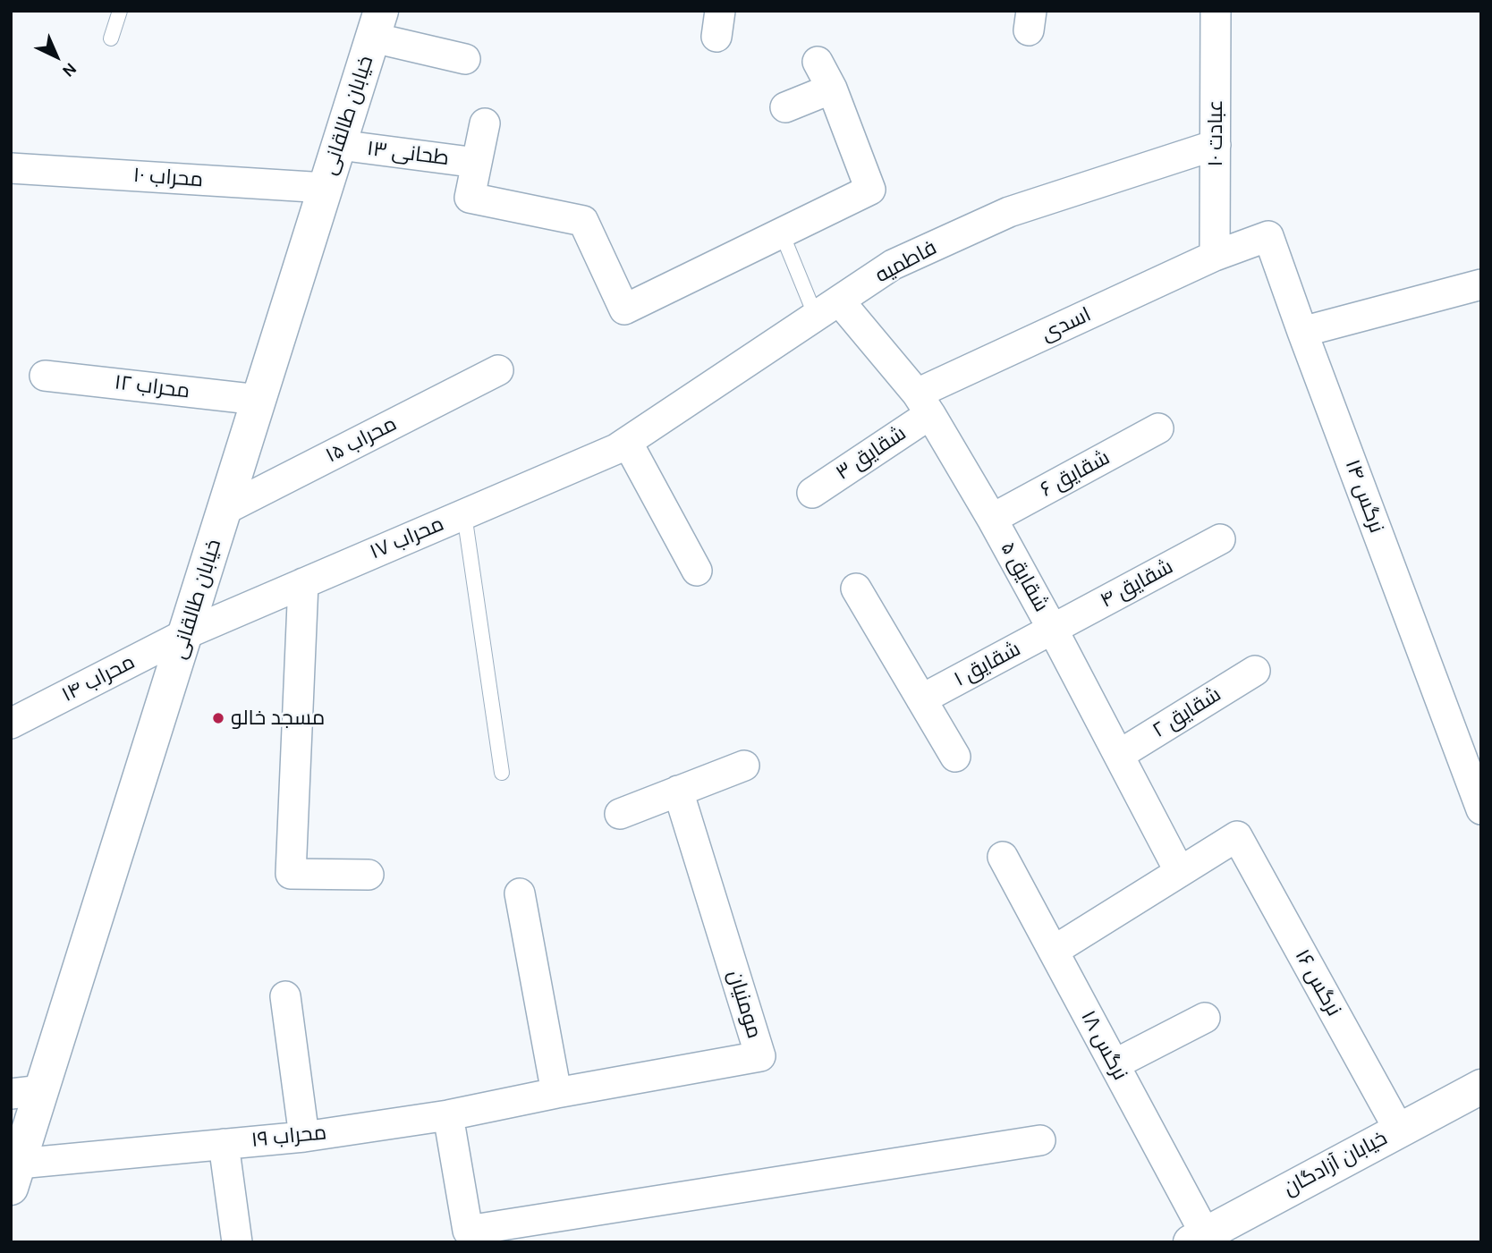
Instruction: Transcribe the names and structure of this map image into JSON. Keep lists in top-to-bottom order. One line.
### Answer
{"streets":{"main road":["خیابان طالقانی","خیابان آزادگان"],"street":["عبادت ۱۰","طحانی ۱۳","۱۰ محراب","فاطمیه","اسدی","محراب ۱۲","محراب ۱۵","شقایق ۳","شقایق ۶","نرگس ۱۴","محراب ۱۷","شقایق ۵","شقایق ۴","شقایق ۱","محراب ۱۴","شقایق ۲","نرگس ۱۶","مومنیان","نرگس ۱۸","محراب ۱۹"]},"crossings":[["خیابان طالقانی","طحانی ۱۳"],["خیابان طالقانی","۱۰ محراب"],["خیابان طالقانی","محراب ۱۲"],["خیابان طالقانی","محراب ۱۵"],["خیابان طالقانی","محراب ۱۷"],["خیابان طالقانی","محراب ۱۴"],["خیابان طالقانی","محراب ۱۹"],["عبادت ۱۰","فاطمیه"],["عبادت ۱۰","اسدی"],["عبادت ۱۰","نرگس ۱۴"],["فاطمیه","محراب ۱۷"],["فاطمیه","شقایق ۵"],["اسدی","شقایق ۳"],["اسدی","نرگس ۱۴"],["اسدی","شقایق ۵"],["شقایق ۳","شقایق ۵"],["شقایق ۶","شقایق ۵"],["محراب ۱۷","محراب ۱۴"],["شقایق ۵","شقایق ۴"],["شقایق ۵","شقایق ۱"],["شقایق ۵","شقایق ۲"],["شقایق ۵","نرگس ۱۶"],["شقایق ۴","شقایق ۱"],["نرگس ۱۶","خیابان آزادگان"],["مومنیان","محراب ۱۹"],["نرگس ۱۸","خیابان آزادگان"]],"places":["مسجد خالو"],"north":"bottom right"}
